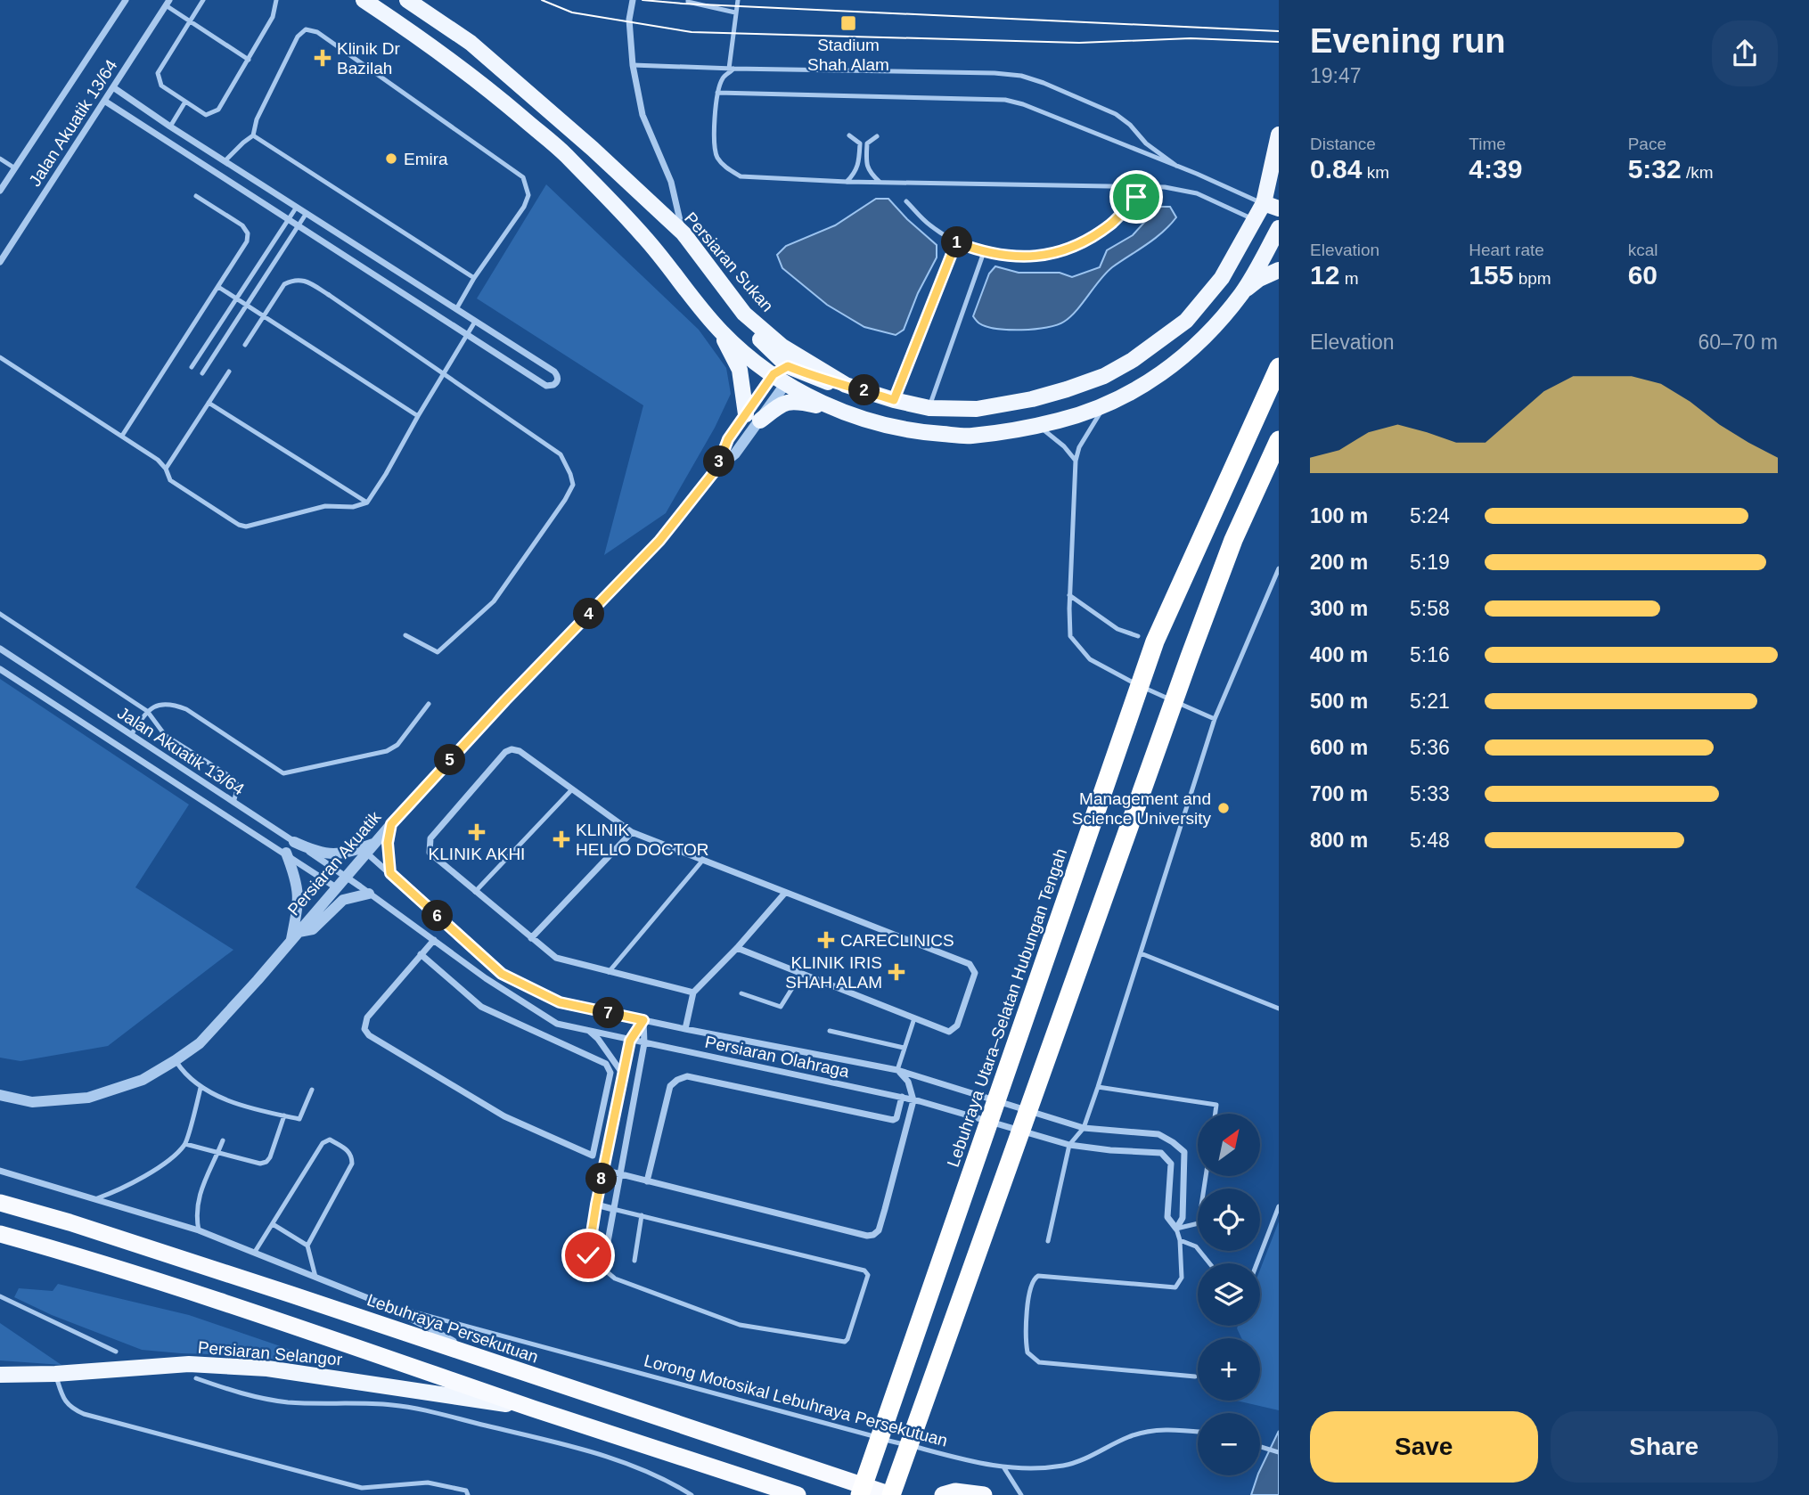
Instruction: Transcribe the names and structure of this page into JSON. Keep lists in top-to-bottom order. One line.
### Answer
{"streets":{"highway":["Lebuhraya Utara–Selatan Hubungan Tengah","Lebuhraya Persekutuan"],"main road":["Persiaran Sukan","Persiaran Selangor"],"street":["Jalan Akuatik 13/64","Persiaran Akuatik","Persiaran Olahraga"],"lane":["Lorong Motosikal Lebuhraya Persekutuan"]},"crossings":[["Jalan Akuatik 13/64","Persiaran Akuatik"],["Jalan Akuatik 13/64","Persiaran Olahraga"],["Persiaran Akuatik","Persiaran Olahraga"]],"places":{"transit":["Stadium Shah Alam"],"health":["Klinik Dr Bazilah","KLINIK AKHI","KLINIK HELLO DOCTOR","CARECLINICS","KLINIK IRIS SHAH ALAM"],"other":["Emira","Management and Science University"]},"north":"top right","page":{"heading":["Evening run","19:47"],"stats":[["Distance","0.84 km"],["Time","4:39"],["Pace","5:32 /km"],["Elevation","12 m"],["Heart rate","155 bpm"],["kcal","60"]],"pins":["1","2","3","4","5","6","7","8"],"chart":["Elevation","60–70 m"],"list":[{"name":"100 m","note":"5:24"},{"name":"200 m","note":"5:19"},{"name":"300 m","note":"5:58"},{"name":"400 m","note":"5:16"},{"name":"500 m","note":"5:21"},{"name":"600 m","note":"5:36"},{"name":"700 m","note":"5:33"},{"name":"800 m","note":"5:48"}],"map_buttons":["+","−"],"buttons":["Save","Share"]}}
